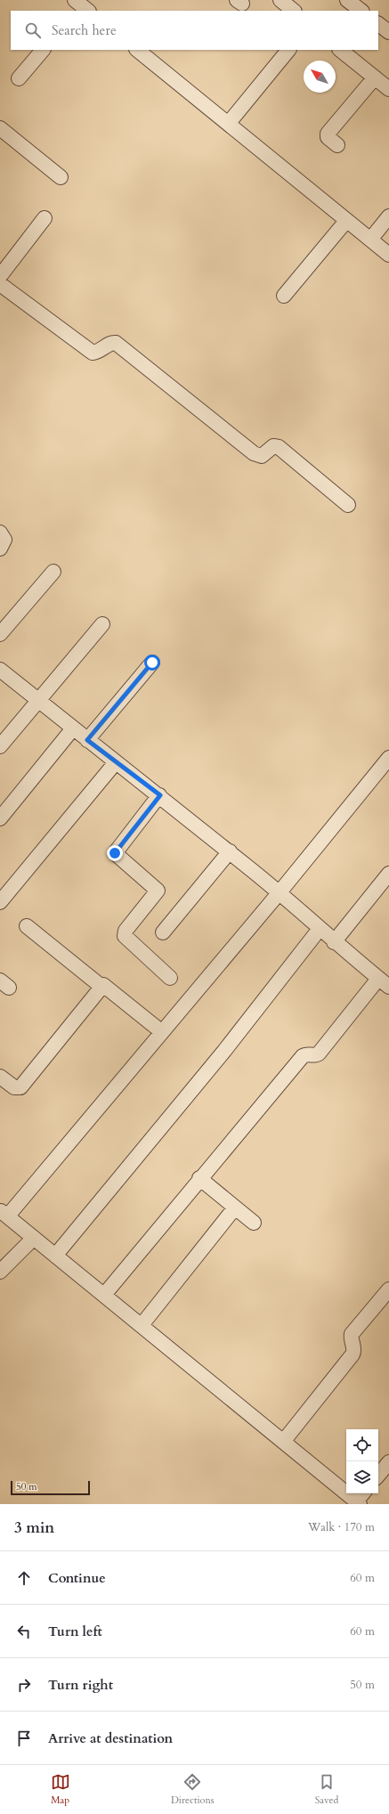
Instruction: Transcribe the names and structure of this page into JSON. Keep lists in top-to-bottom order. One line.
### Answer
{"scale_bar":"50 m","north":"top left","page":{"search":"Search here","scale":"50 m","heading":["3 min","Walk · 170 m"],"list":[["Continue","60 m"],["Turn left","60 m"],["Turn right","50 m"],"Arrive at destination"],"nav":["Map","Directions","Saved"]}}
